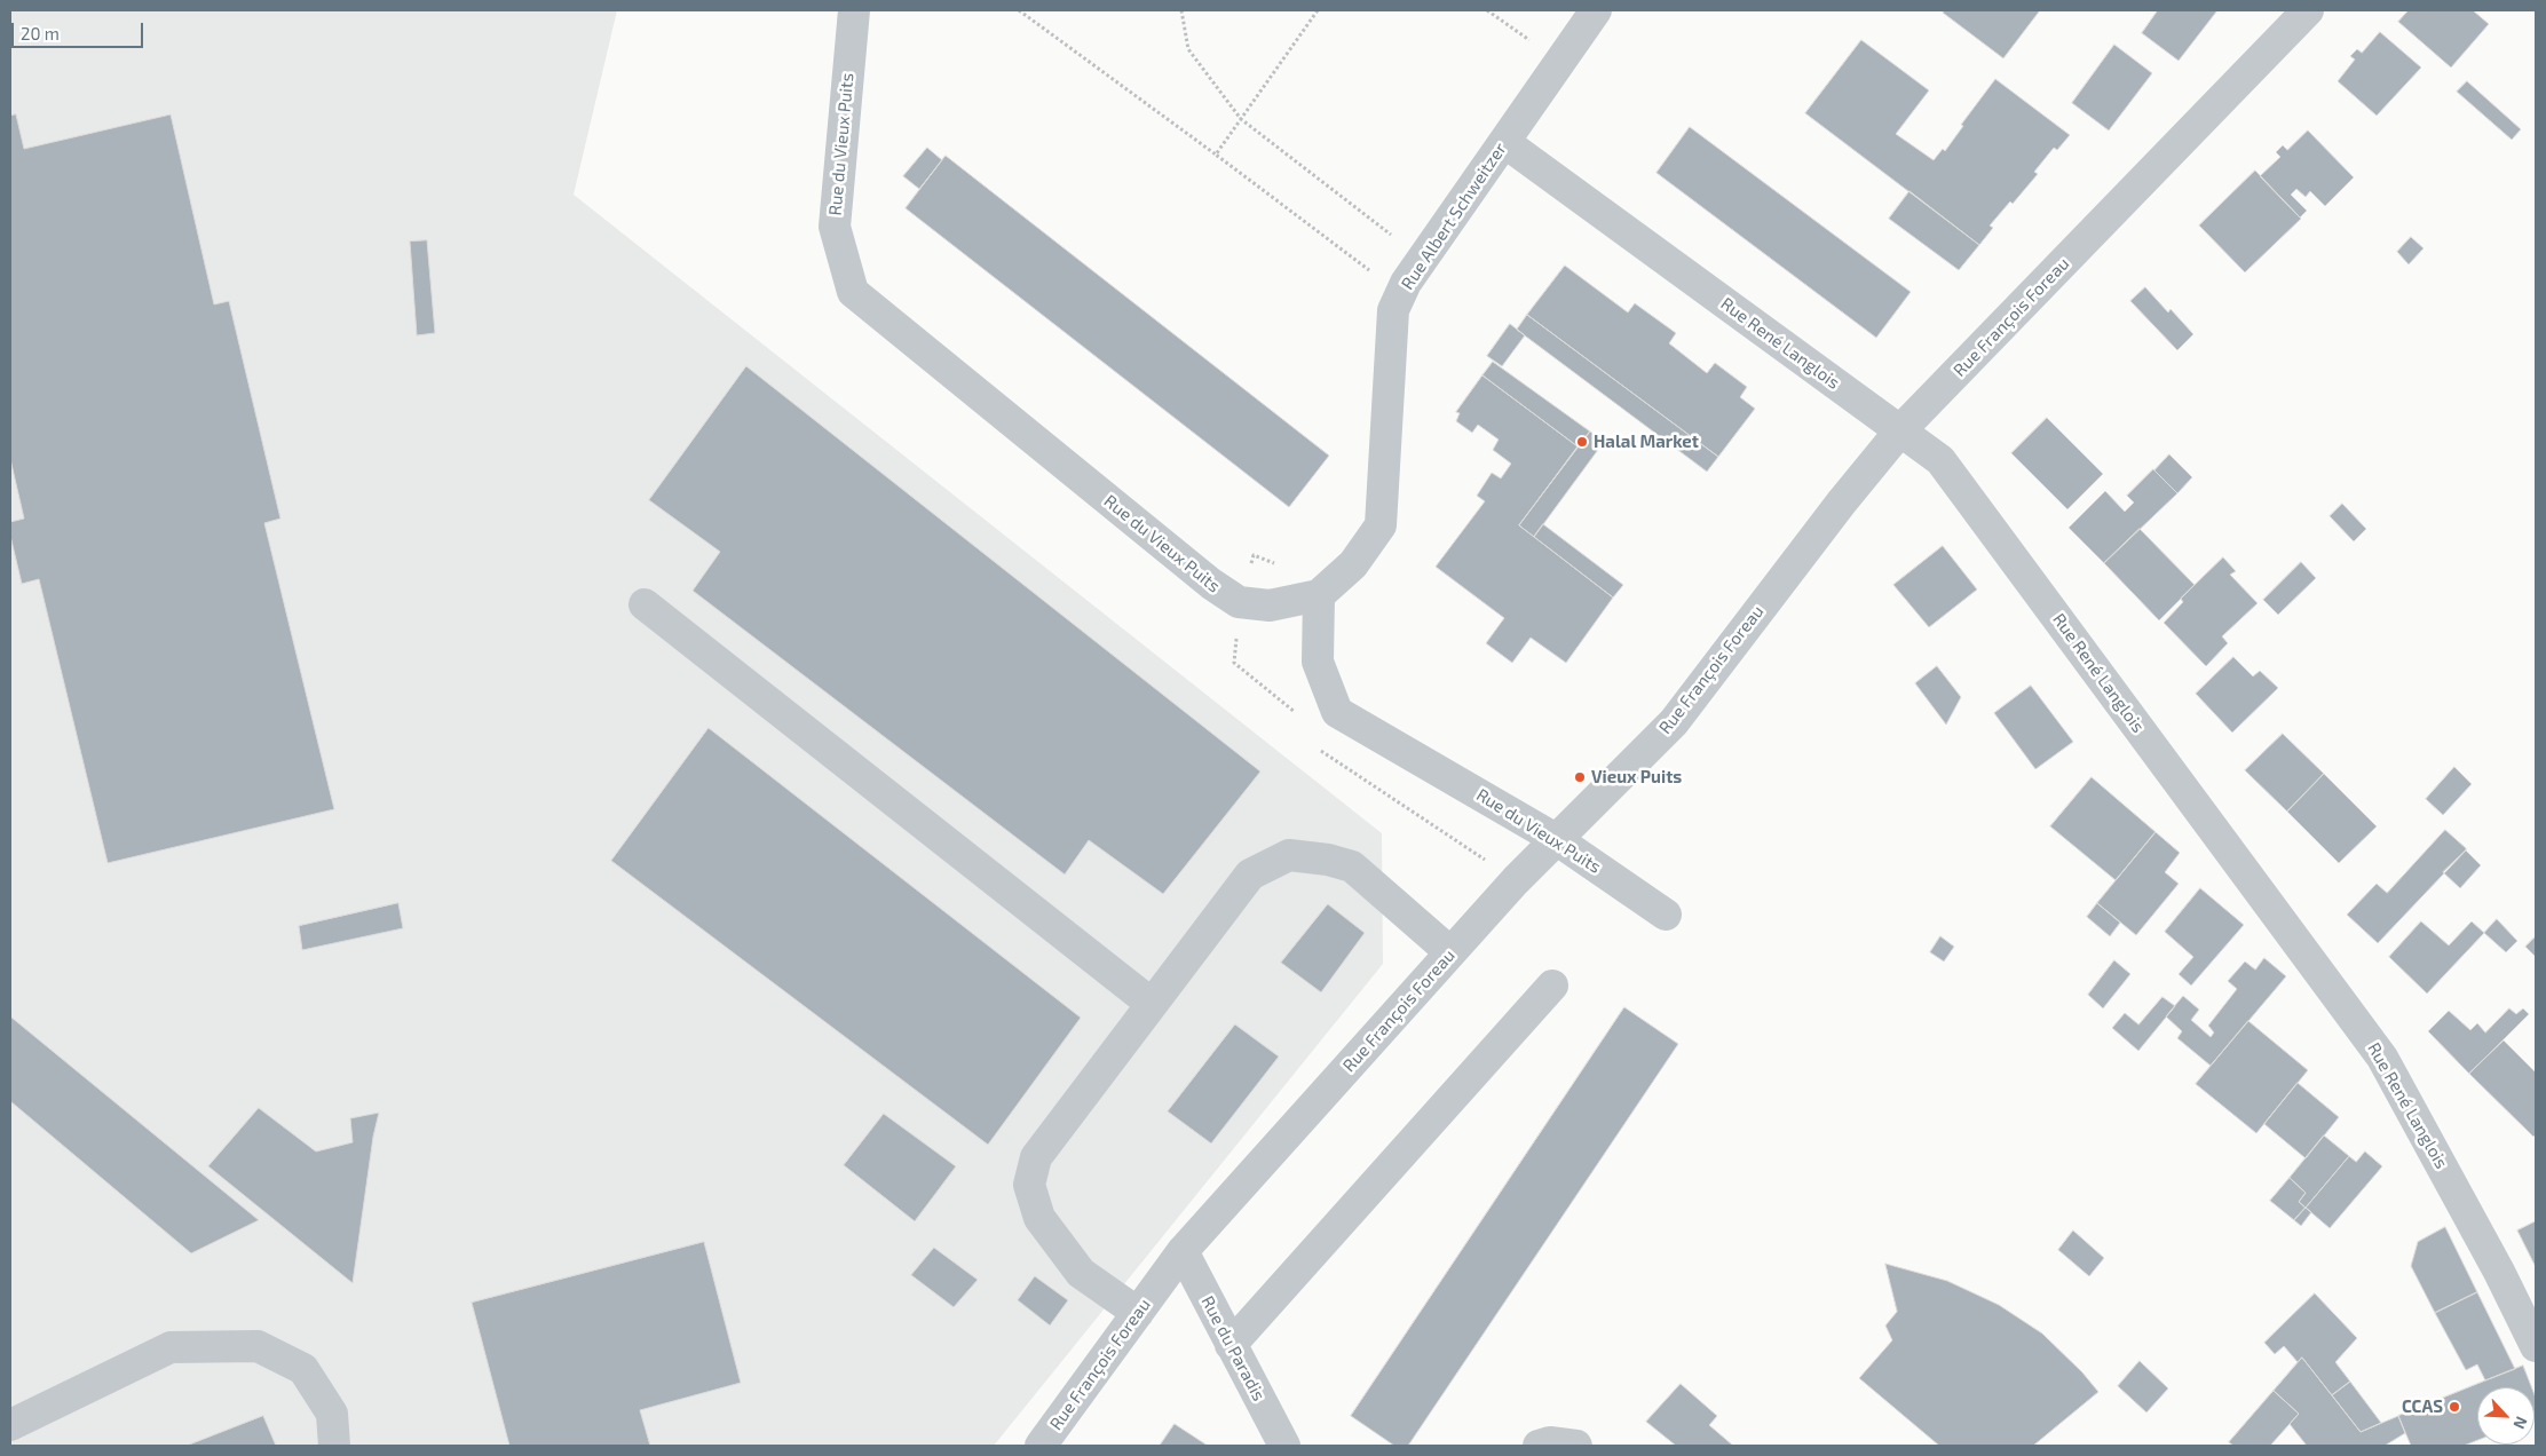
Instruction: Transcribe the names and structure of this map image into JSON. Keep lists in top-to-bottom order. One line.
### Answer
{"streets":{"street":["Rue du Vieux Puits","Rue Albert Schweitzer","Rue François Foreau","Rue René Langlois","Rue du Paradis"]},"crossings":[["Rue du Vieux Puits","Rue Albert Schweitzer"],["Rue du Vieux Puits","Rue François Foreau"],["Rue Albert Schweitzer","Rue René Langlois"],["Rue François Foreau","Rue René Langlois"],["Rue François Foreau","Rue du Paradis"]],"places":["Halal Market","Vieux Puits","CCAS"],"scale_bar":"20 m","north":"bottom right"}
